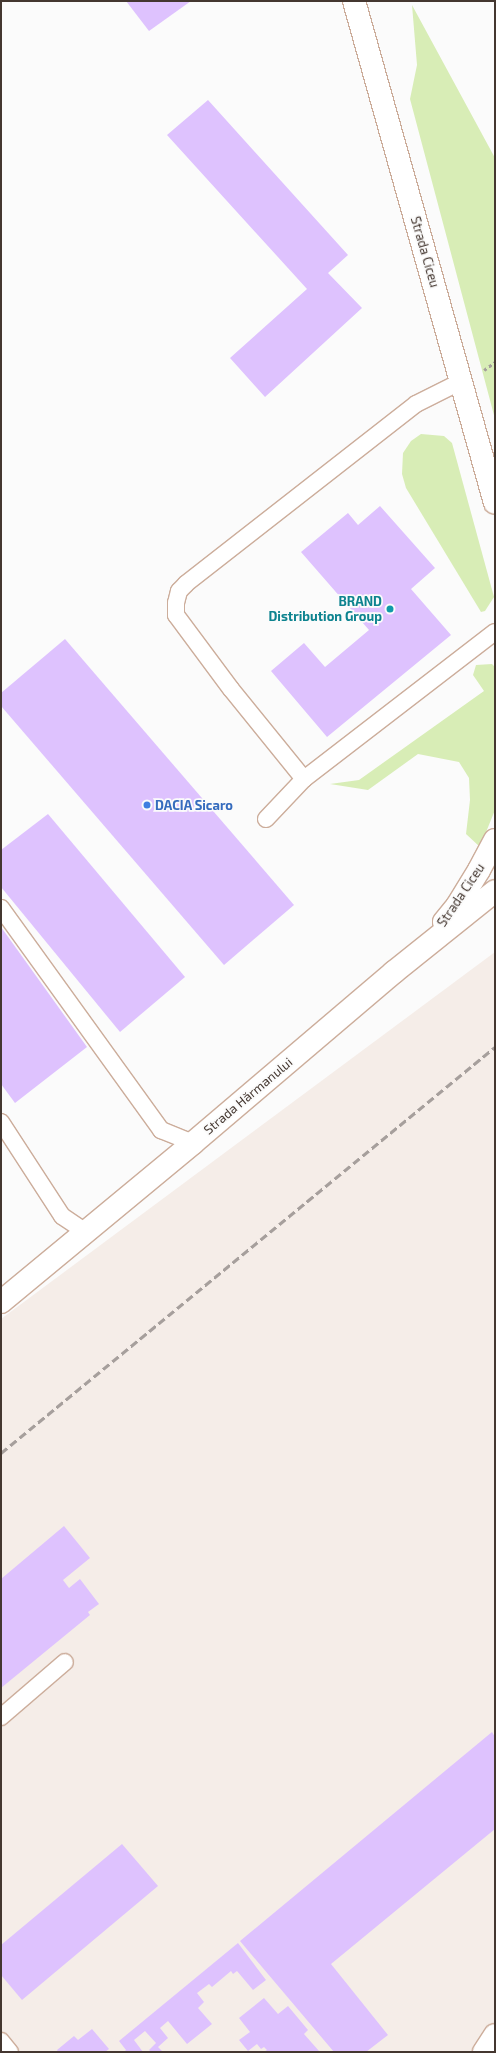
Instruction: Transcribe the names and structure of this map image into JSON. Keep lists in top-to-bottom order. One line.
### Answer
{"streets":{"main road":["Strada Ciceu","Strada Hărmanului"]},"crossings":[["Strada Ciceu","Strada Hărmanului"]],"places":["BRAND Distribution Group","DACIA Sicaro"]}
